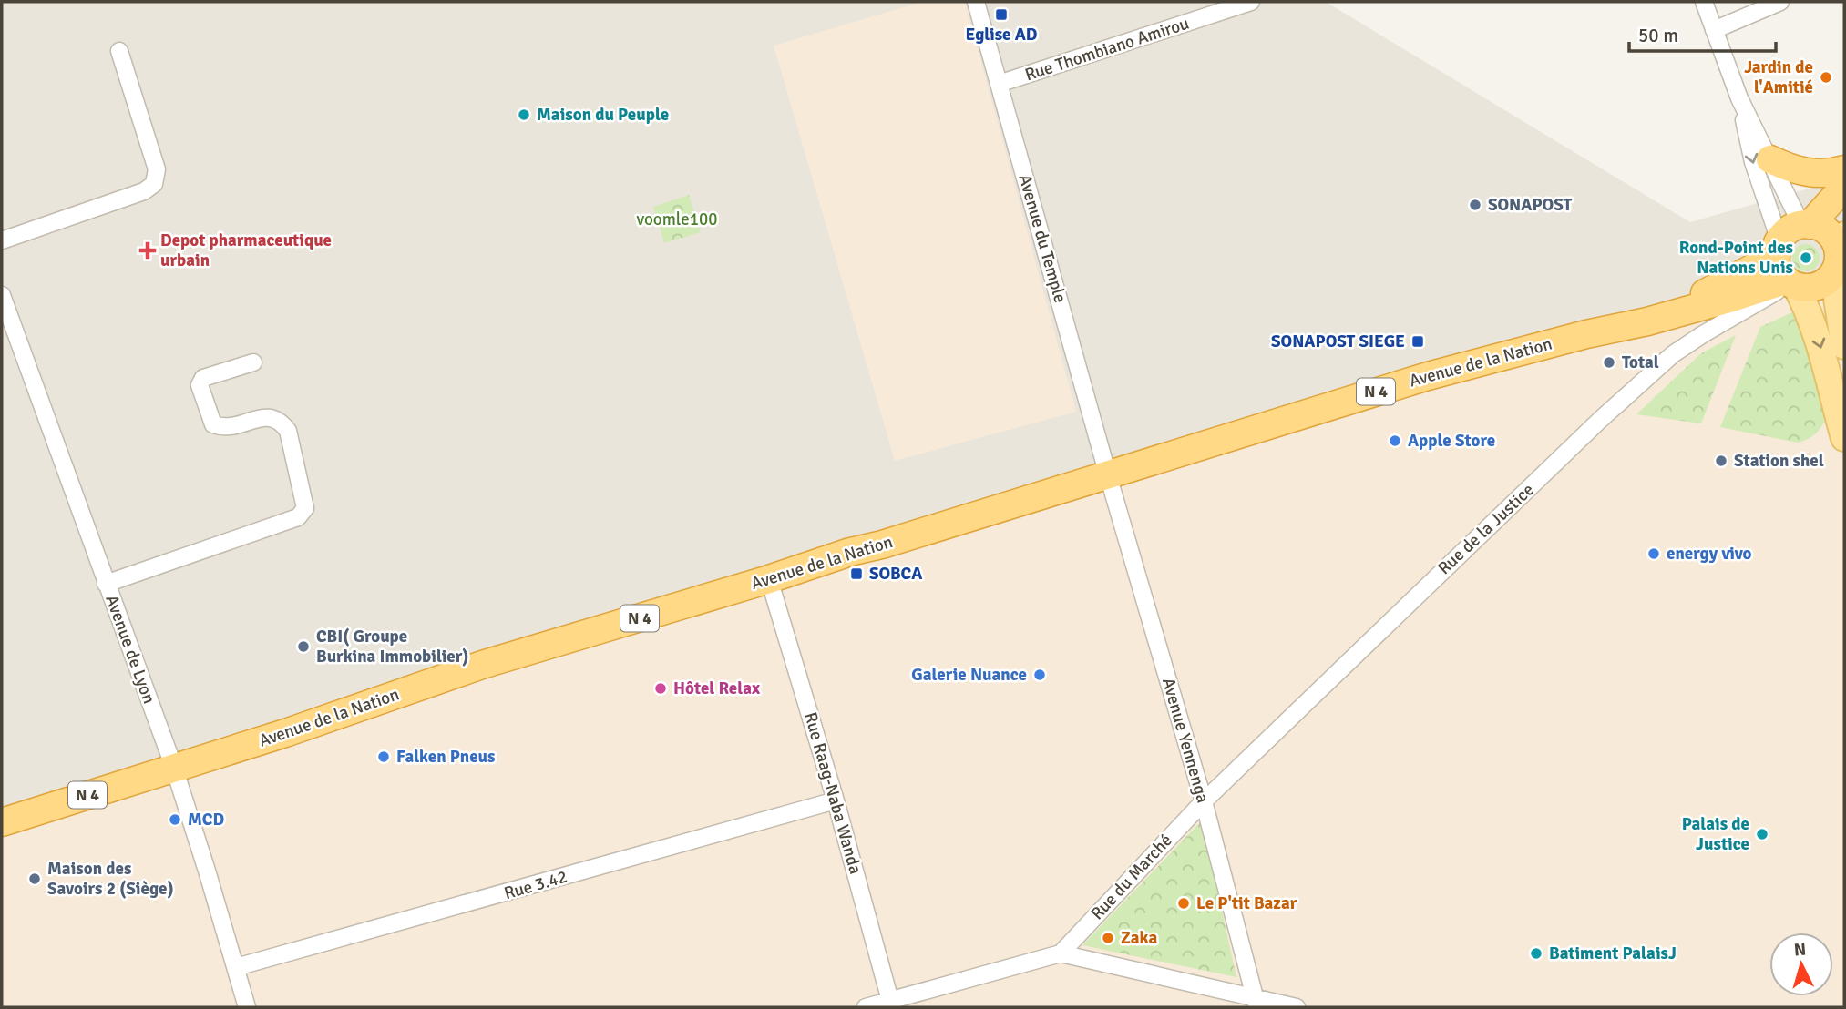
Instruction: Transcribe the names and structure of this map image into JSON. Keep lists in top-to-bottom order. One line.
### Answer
{"streets":{"highway":["Avenue de la Nation","N 4"],"street":["Rue Thombiano Amirou","Avenue du Temple","Rue de la Justice","Avenue de Lyon","Avenue Yennenga","Rue Raag-Naba Wanda","Rue du Marché","Rue 3.42"]},"crossings":[["Rue Thombiano Amirou","Avenue du Temple"],["Avenue du Temple","Avenue de la Nation"],["Avenue du Temple","Avenue Yennenga"],["Avenue de la Nation","N 4"],["Avenue de la Nation","Rue de la Justice"],["Avenue de la Nation","Avenue de Lyon"],["Avenue de la Nation","Avenue Yennenga"],["Avenue de la Nation","Rue Raag-Naba Wanda"],["N 4","Rue de la Justice"],["Rue de la Justice","Avenue Yennenga"],["Rue de la Justice","Rue du Marché"],["Avenue de Lyon","Rue 3.42"],["Avenue Yennenga","Rue du Marché"],["Rue Raag-Naba Wanda","Rue 3.42"]],"parks":["voomle100"],"places":{"transit":["Eglise AD","SONAPOST SIEGE","SOBCA"],"other":["Jardin de l'Amitié","Maison du Peuple","SONAPOST","Rond-Point des Nations Unis","Total","Apple Store","Station shel","energy vivo","CBI( Groupe Burkina Immobilier)","Galerie Nuance","Hôtel Relax","Falken Pneus","MCD","Palais de Justice","Maison des Savoirs 2 (Siège)","Le P'tit Bazar","Zaka","Batiment PalaisJ"],"health":["Depot pharmaceutique urbain"]},"scale_bar":"50 m","north":"top"}
